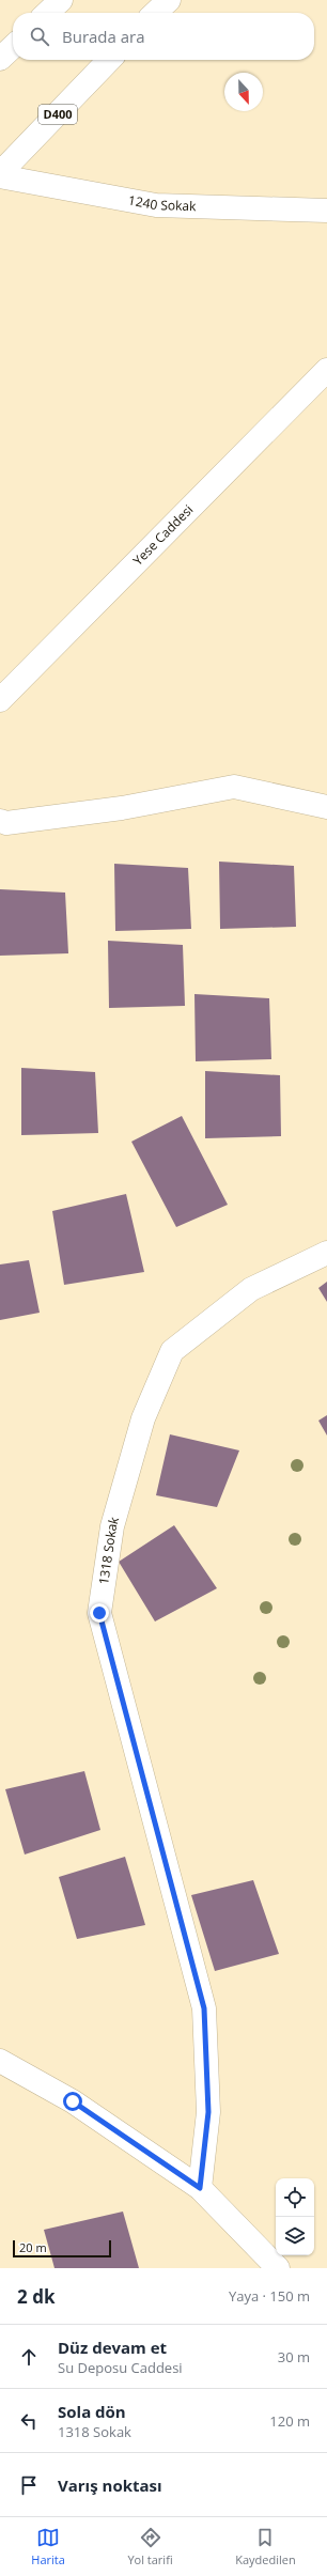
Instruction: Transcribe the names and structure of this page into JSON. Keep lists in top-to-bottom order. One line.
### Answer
{"streets":{"main road":["D400","1240 Sokak","Yese Caddesi","1318 Sokak"]},"crossings":[["D400","1240 Sokak"]],"scale_bar":"20 m","north":"bottom","page":{"search":"Burada ara","scale":"20 m","heading":["2 dk","Yaya · 150 m"],"list":[["Düz devam et","Su Deposu Caddesi","30 m"],["Sola dön","1318 Sokak","120 m"],"Varış noktası"],"nav":["Harita","Yol tarifi","Kaydedilen"]}}
